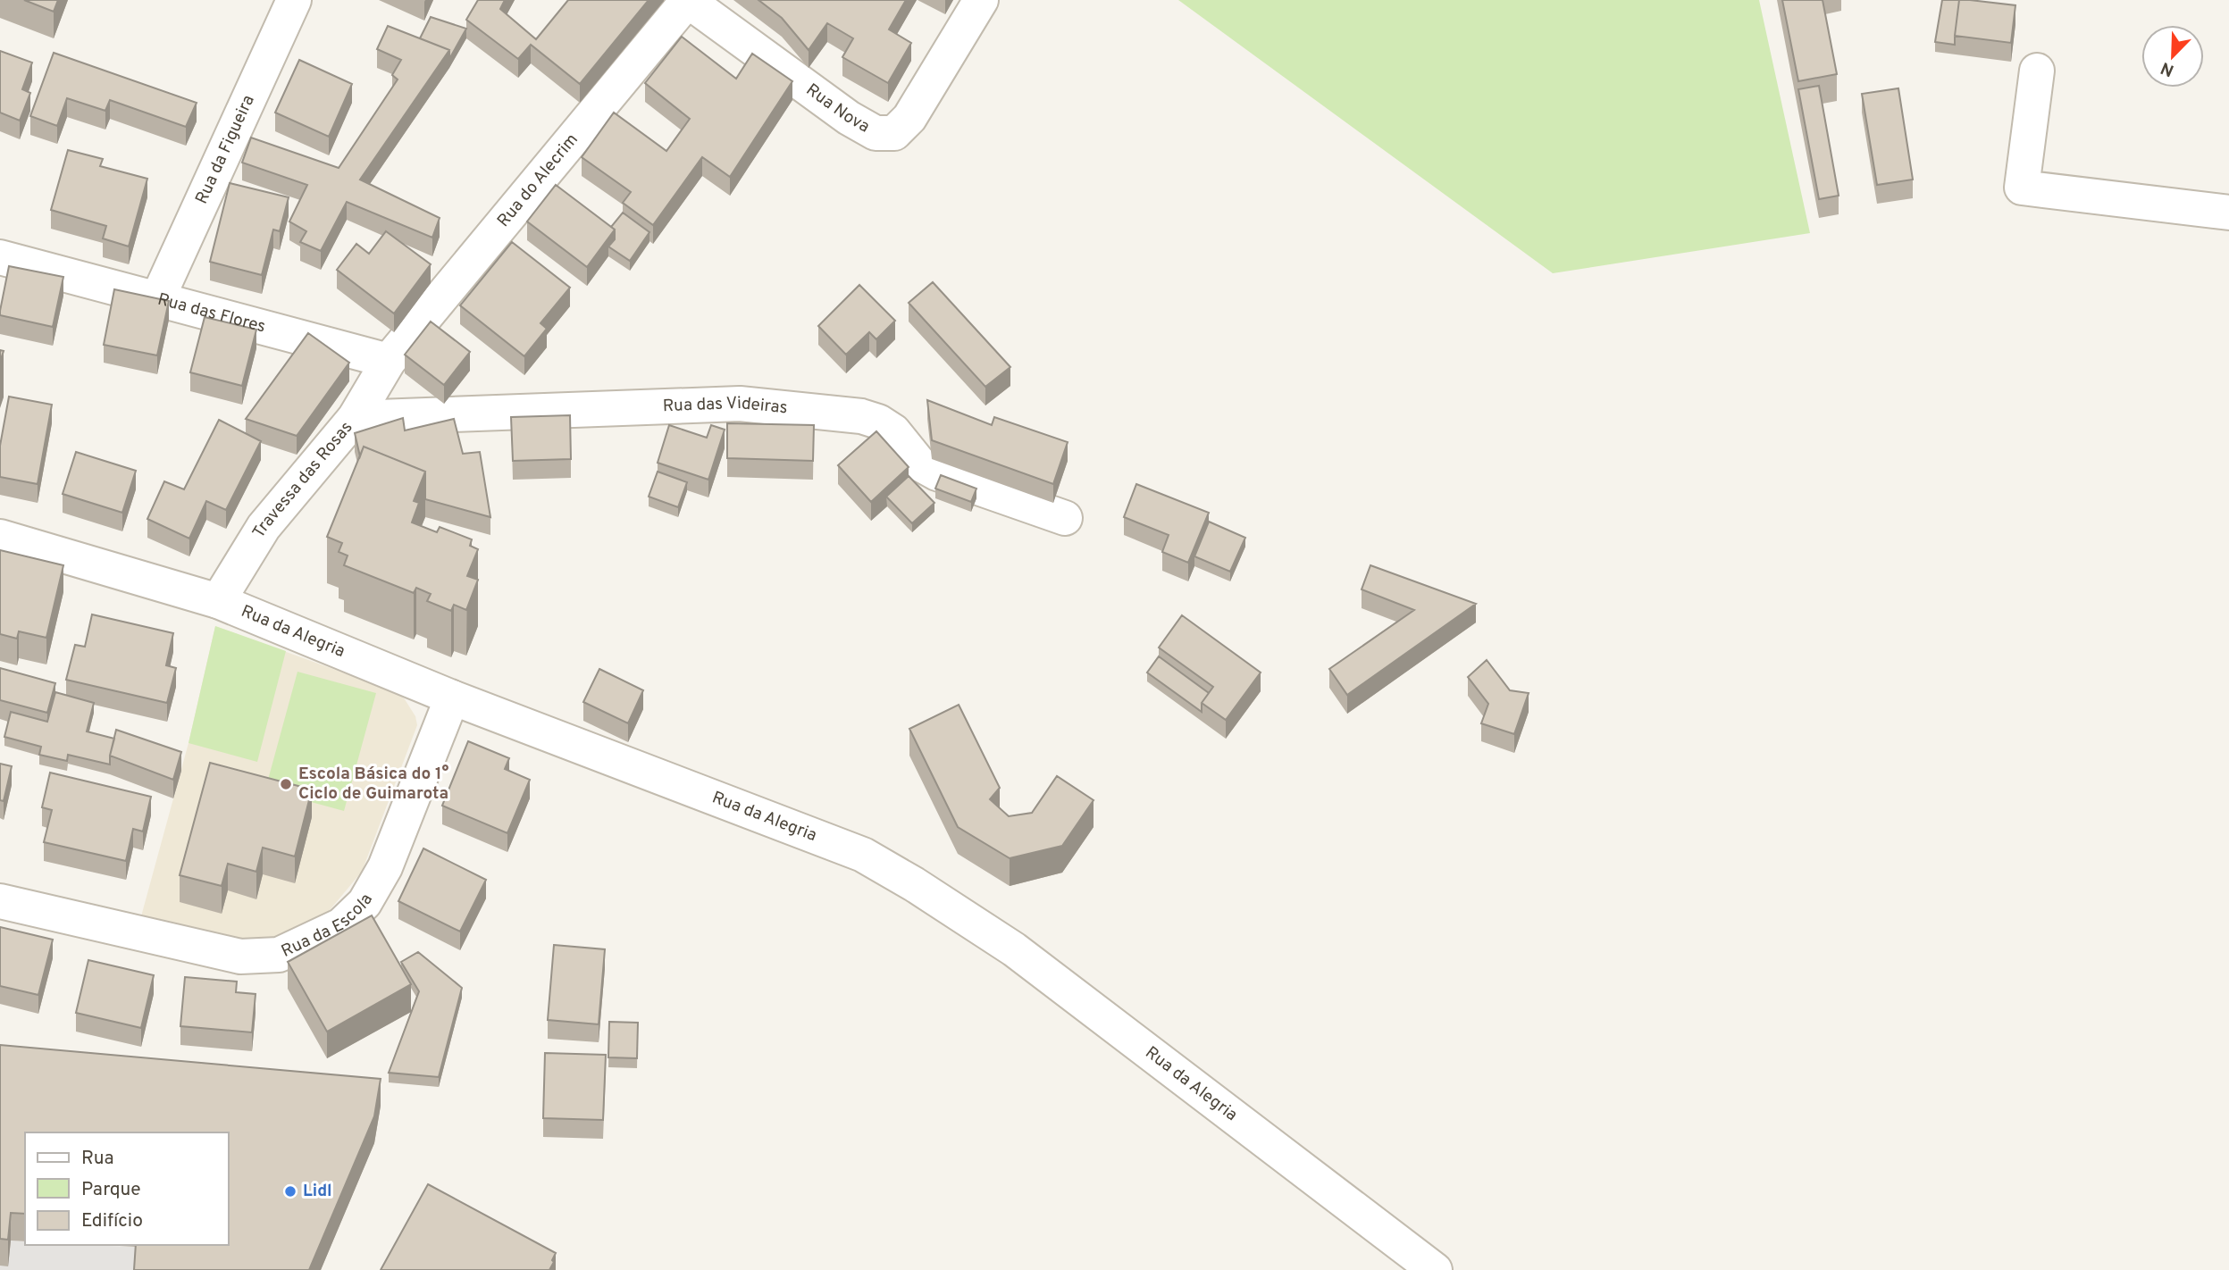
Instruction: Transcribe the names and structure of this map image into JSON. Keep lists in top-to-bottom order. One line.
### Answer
{"streets":{"street":["Rua Nova","Rua da Figueira","Rua do Alecrim","Rua das Flores","Rua das Videiras","Travessa das Rosas","Rua da Alegria","Rua da Escola"]},"crossings":[["Rua Nova","Rua do Alecrim"],["Rua da Figueira","Rua das Flores"],["Rua do Alecrim","Rua das Flores"],["Rua do Alecrim","Travessa das Rosas"],["Rua das Flores","Travessa das Rosas"],["Rua das Videiras","Travessa das Rosas"],["Travessa das Rosas","Rua da Alegria"],["Rua da Alegria","Rua da Escola"]],"places":["Escola Básica do 1° Ciclo de Guimarota","Lidl"],"legend":["Rua","Parque","Edifício"],"north":"bottom left"}
